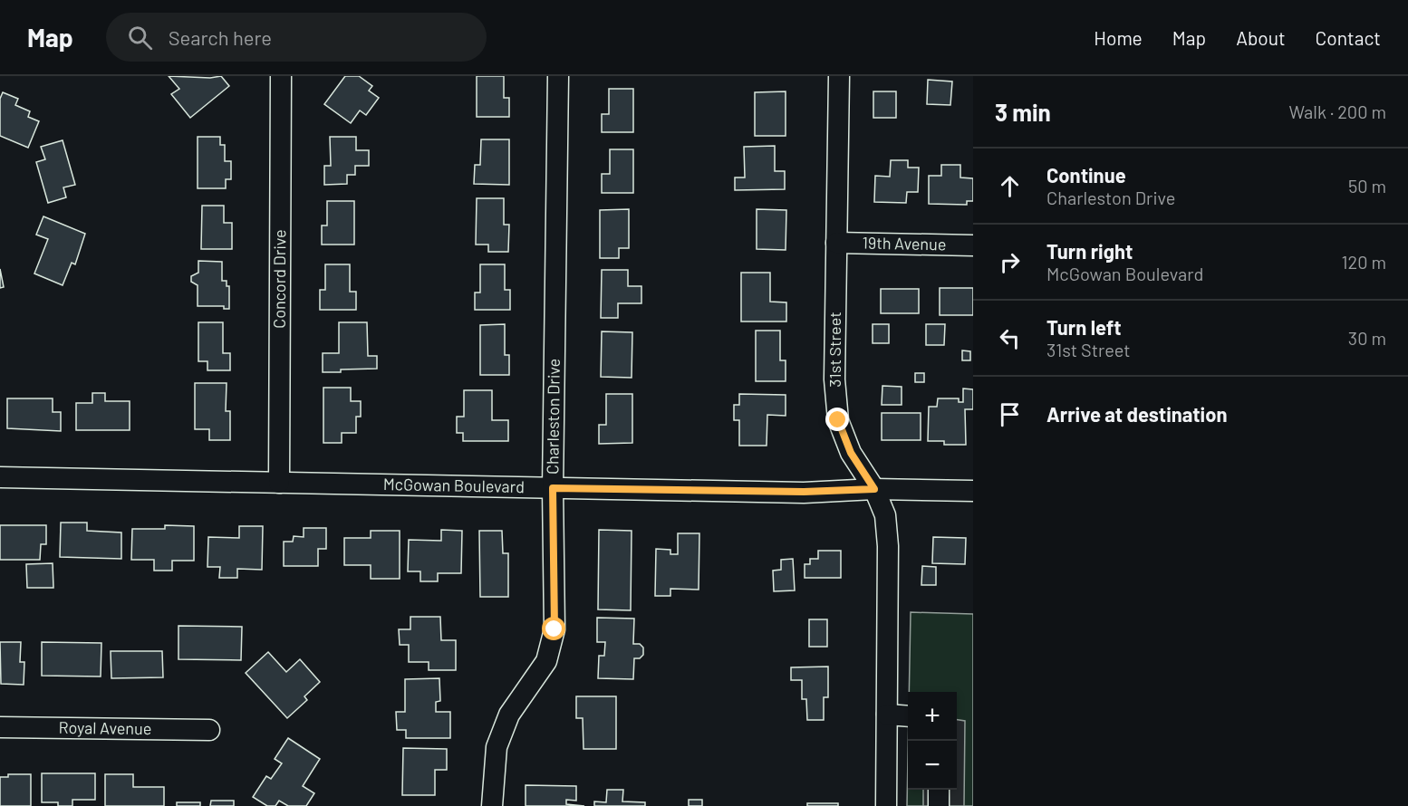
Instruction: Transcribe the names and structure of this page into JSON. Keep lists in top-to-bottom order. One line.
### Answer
{"streets":{"street":["19th Avenue","Concord Drive","31st Street","Charleston Drive","McGowan Boulevard","Royal Avenue"]},"crossings":[["19th Avenue","31st Street"],["Concord Drive","McGowan Boulevard"],["31st Street","McGowan Boulevard"],["Charleston Drive","McGowan Boulevard"]],"page":{"header":"Map","search":"Search here","nav":["Home","Map","About","Contact"],"heading":["3 min","Walk · 200 m"],"list":[["Continue","Charleston Drive","50 m"],["Turn right","McGowan Boulevard","120 m"],["Turn left","31st Street","30 m"],"Arrive at destination"],"map_buttons":["+","−"]}}
